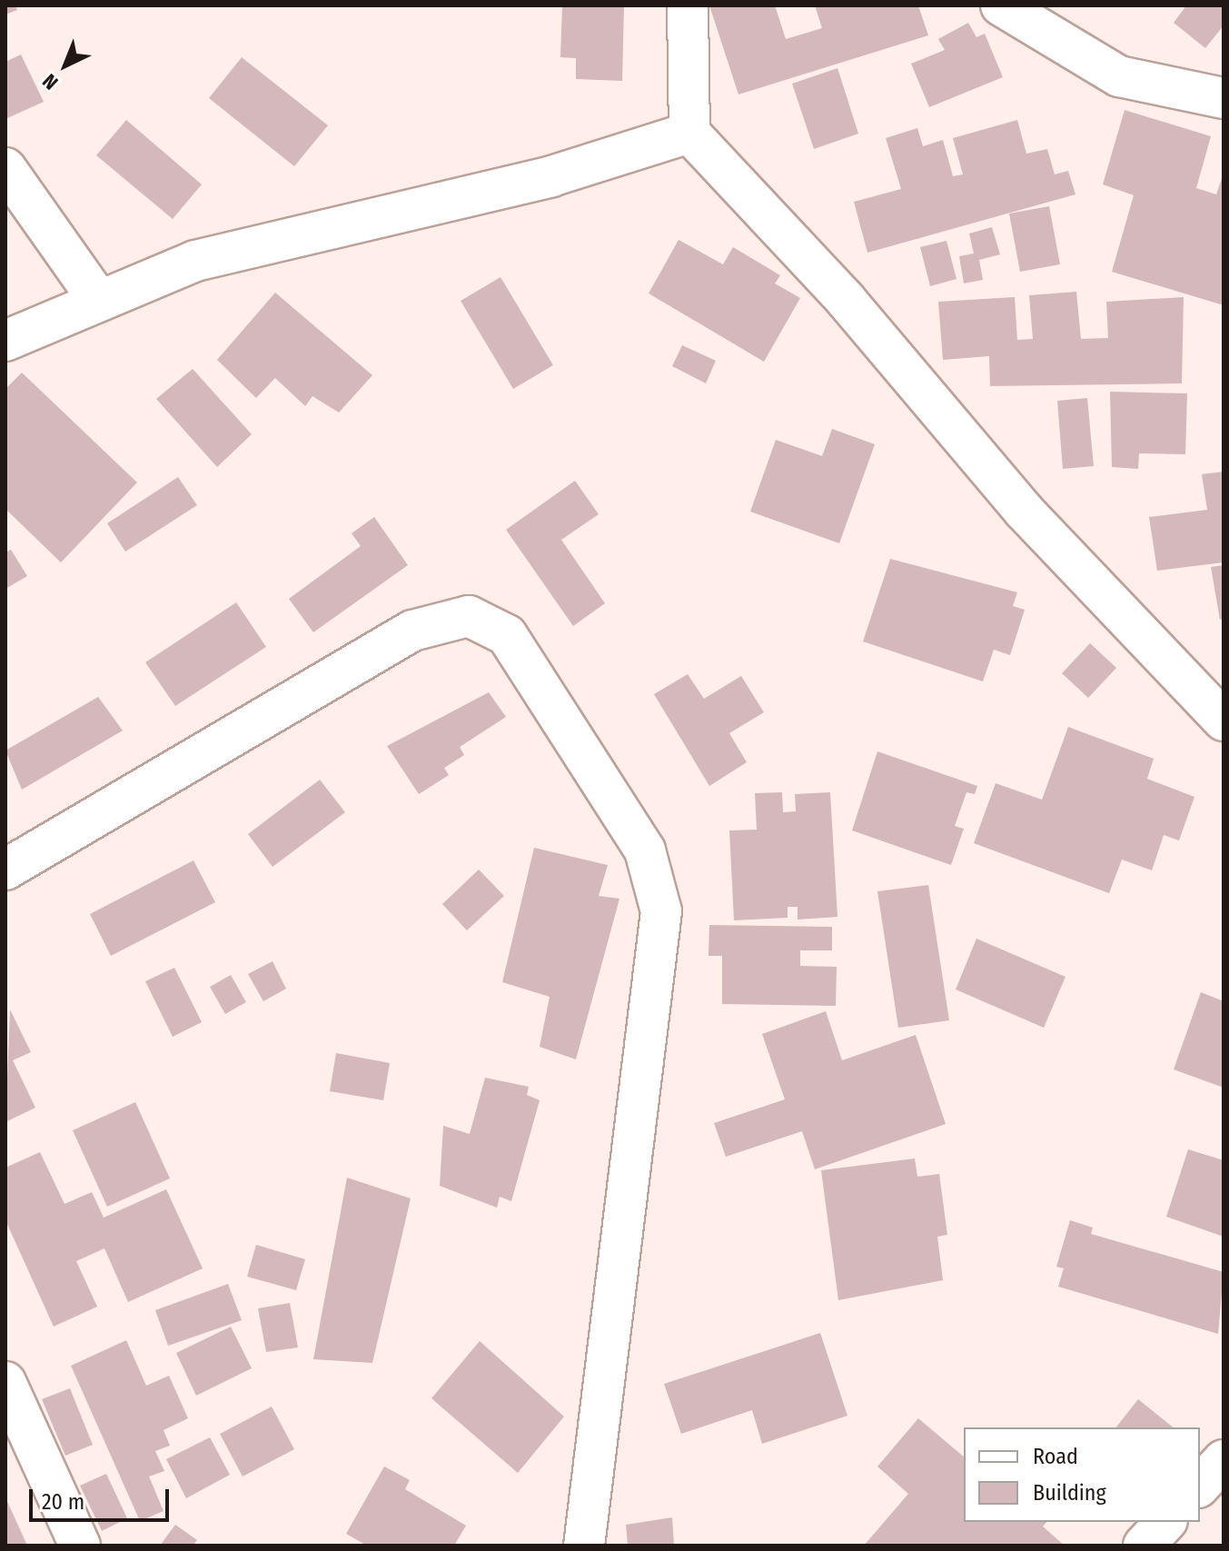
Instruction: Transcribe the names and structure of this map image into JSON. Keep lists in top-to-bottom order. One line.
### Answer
{"legend":["Road","Building"],"scale_bar":"20 m","north":"bottom left"}
